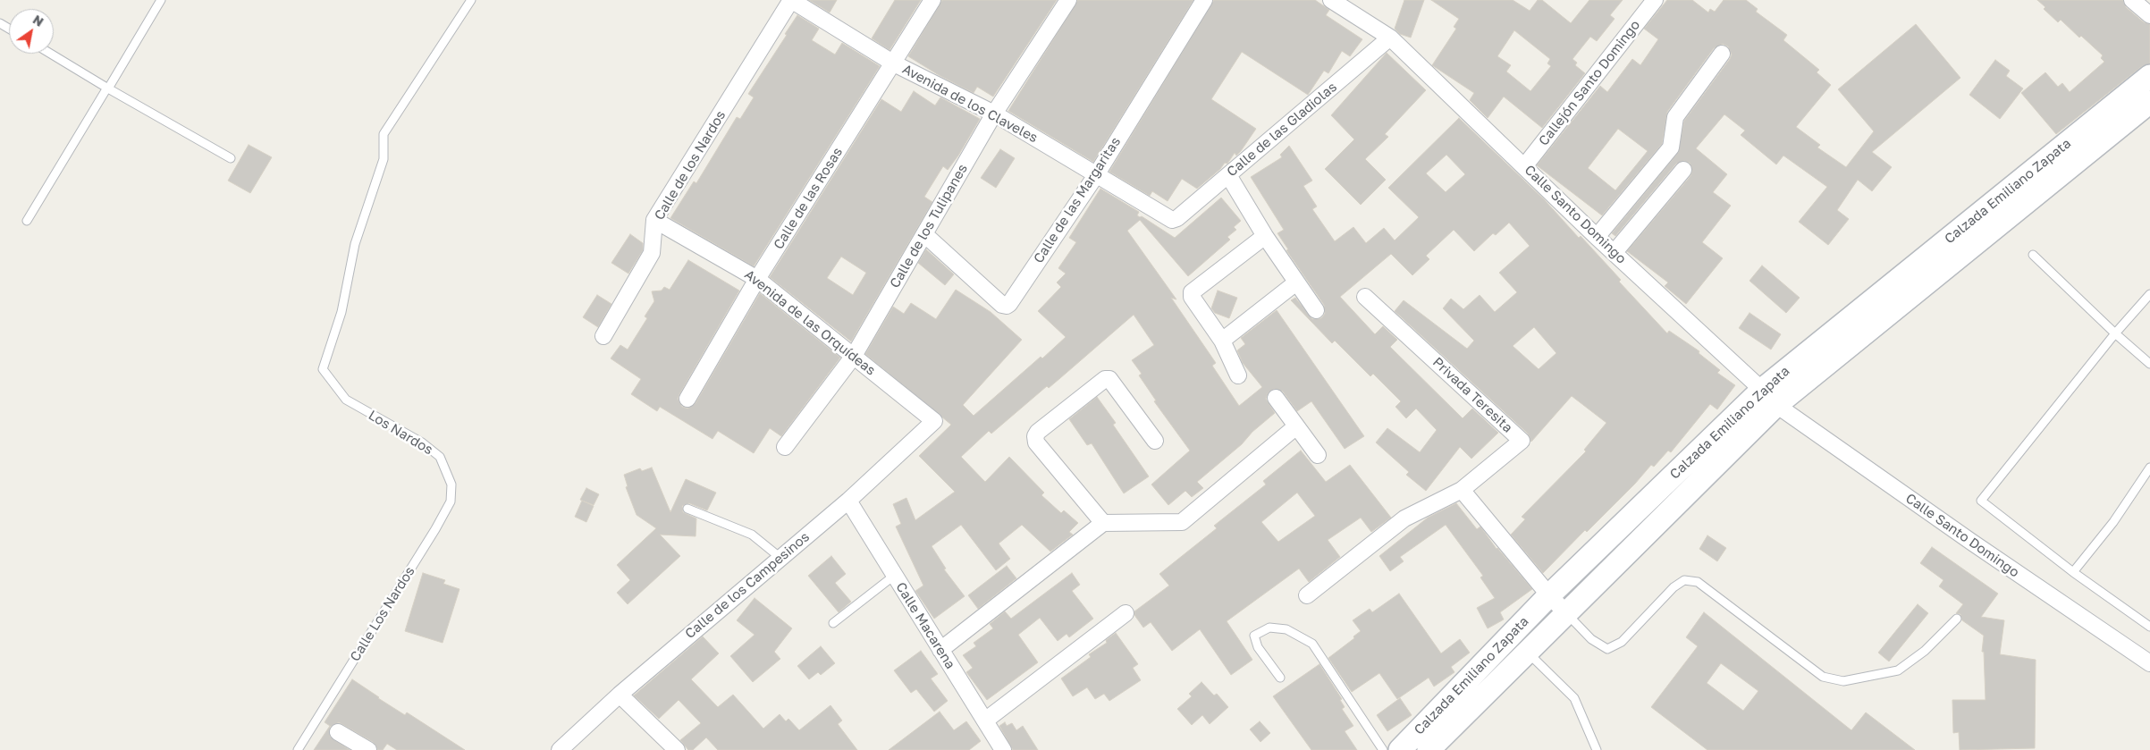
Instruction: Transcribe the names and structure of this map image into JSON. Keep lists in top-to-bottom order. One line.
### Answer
{"streets":{"main road":["Calzada Emiliano Zapata"],"street":["Callejón Santo Domingo","Avenida de los Claveles","Calle de las Gladiolas","Calle de los Nardos","Calle de las Rosas","Calle de las Margaritas","Calle Santo Domingo","Calle de los Tulipanes","Avenida de las Orquídeas","Privada Teresita","Calle de los Campesinos","Calle Macarena"],"lane":["Los Nardos","Calle Los Nardos"]},"crossings":[["Callejón Santo Domingo","Calle Santo Domingo"],["Avenida de los Claveles","Calle de las Gladiolas"],["Avenida de los Claveles","Calle de los Nardos"],["Avenida de los Claveles","Calle de las Rosas"],["Avenida de los Claveles","Calle de las Margaritas"],["Avenida de los Claveles","Calle de los Tulipanes"],["Calle de las Gladiolas","Calle Santo Domingo"],["Calle de los Nardos","Avenida de las Orquídeas"],["Calzada Emiliano Zapata","Calle Santo Domingo"],["Calle de las Rosas","Avenida de las Orquídeas"],["Calle de las Margaritas","Calle de los Tulipanes"],["Calle de los Tulipanes","Avenida de las Orquídeas"],["Avenida de las Orquídeas","Calle de los Campesinos"],["Los Nardos","Calle Los Nardos"],["Calle de los Campesinos","Calle Macarena"]],"north":"top right"}
